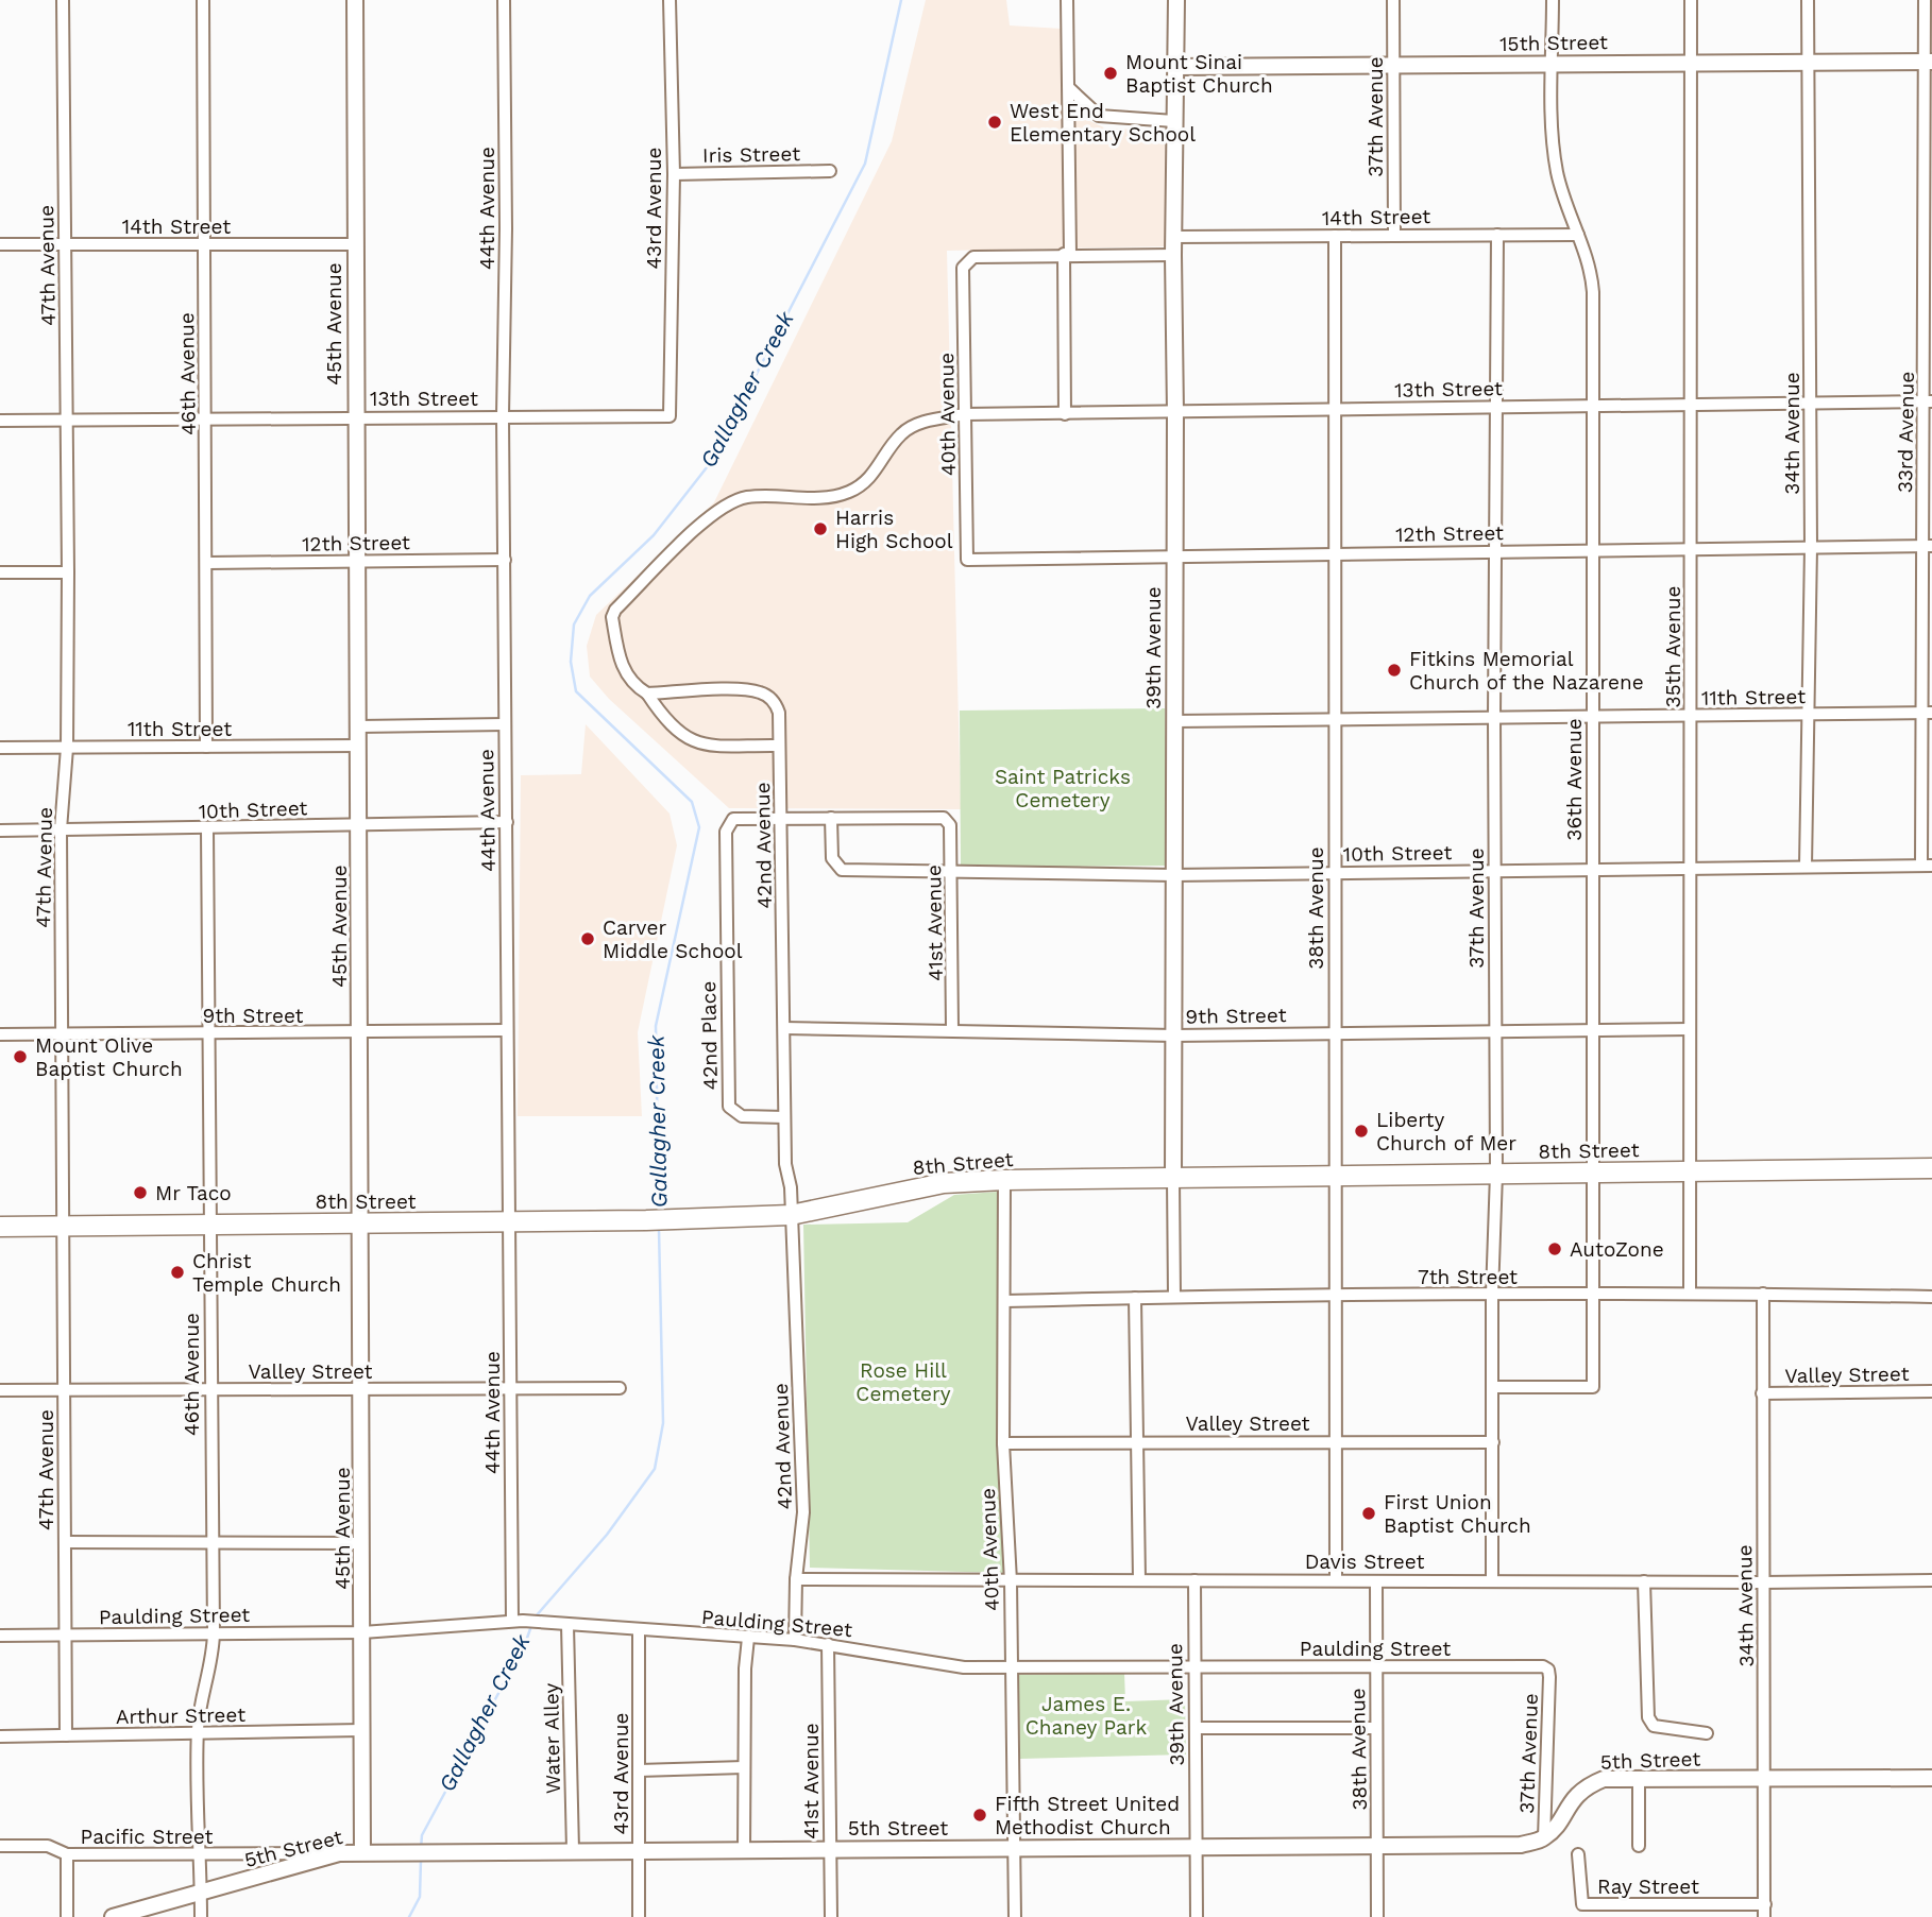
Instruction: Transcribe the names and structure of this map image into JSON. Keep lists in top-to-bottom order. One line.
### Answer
{"streets":{"main road":["8th Street"],"street":["15th Street","37th Avenue","Iris Street","44th Avenue","43rd Avenue","14th Street","47th Avenue","45th Avenue","46th Avenue","13th Street","40th Avenue","33rd Avenue","34th Avenue","12th Street","35th Avenue","39th Avenue","11th Street","36th Avenue","10th Street","42nd Avenue","38th Avenue","41st Avenue","9th Street","42nd Place","7th Street","Valley Street","Davis Street","Paulding Street","Arthur Street","Water Alley","5th Street","Pacific Street","Ray Street"]},"crossings":[["15th Street","37th Avenue"],["15th Street","33rd Avenue"],["15th Street","34th Avenue"],["15th Street","35th Avenue"],["15th Street","39th Avenue"],["15th Street","36th Avenue"],["37th Avenue","14th Street"],["37th Avenue","13th Street"],["37th Avenue","12th Street"],["37th Avenue","11th Street"],["37th Avenue","36th Avenue"],["37th Avenue","10th Street"],["37th Avenue","9th Street"],["37th Avenue","8th Street"],["37th Avenue","7th Street"],["37th Avenue","Valley Street"],["37th Avenue","Davis Street"],["37th Avenue","Paulding Street"],["37th Avenue","5th Street"],["Iris Street","43rd Avenue"],["44th Avenue","13th Street"],["44th Avenue","12th Street"],["44th Avenue","10th Street"],["44th Avenue","9th Street"],["44th Avenue","8th Street"],["44th Avenue","Valley Street"],["44th Avenue","Paulding Street"],["43rd Avenue","13th Street"],["43rd Avenue","Paulding Street"],["43rd Avenue","5th Street"],["14th Street","47th Avenue"],["14th Street","45th Avenue"],["14th Street","46th Avenue"],["14th Street","39th Avenue"],["14th Street","36th Avenue"],["14th Street","38th Avenue"],["47th Avenue","13th Street"],["47th Avenue","11th Street"],["47th Avenue","10th Street"],["47th Avenue","9th Street"],["47th Avenue","8th Street"],["47th Avenue","Valley Street"],["47th Avenue","Paulding Street"],["47th Avenue","Arthur Street"],["45th Avenue","13th Street"],["45th Avenue","12th Street"],["45th Avenue","11th Street"],["45th Avenue","10th Street"],["45th Avenue","9th Street"],["45th Avenue","8th Street"],["45th Avenue","Valley Street"],["45th Avenue","Paulding Street"],["45th Avenue","Arthur Street"],["45th Avenue","5th Street"],["46th Avenue","13th Street"],["46th Avenue","12th Street"],["46th Avenue","11th Street"],["46th Avenue","10th Street"],["46th Avenue","9th Street"],["46th Avenue","8th Street"],["46th Avenue","Valley Street"],["46th Avenue","Paulding Street"],["46th Avenue","Arthur Street"],["46th Avenue","5th Street"],["46th Avenue","Pacific Street"],["13th Street","40th Avenue"],["13th Street","33rd Avenue"],["13th Street","34th Avenue"],["13th Street","35th Avenue"],["13th Street","39th Avenue"],["13th Street","36th Avenue"],["13th Street","38th Avenue"],["40th Avenue","12th Street"],["40th Avenue","8th Street"],["40th Avenue","7th Street"],["40th Avenue","Valley Street"],["40th Avenue","Davis Street"],["40th Avenue","Paulding Street"],["40th Avenue","5th Street"],["33rd Avenue","12th Street"],["33rd Avenue","11th Street"],["33rd Avenue","10th Street"],["34th Avenue","12th Street"],["34th Avenue","11th Street"],["34th Avenue","10th Street"],["34th Avenue","7th Street"],["34th Avenue","Valley Street"],["34th Avenue","Davis Street"],["34th Avenue","5th Street"],["34th Avenue","Ray Street"],["12th Street","35th Avenue"],["12th Street","39th Avenue"],["12th Street","36th Avenue"],["12th Street","38th Avenue"],["35th Avenue","11th Street"],["35th Avenue","10th Street"],["35th Avenue","9th Street"],["35th Avenue","8th Street"],["35th Avenue","7th Street"],["39th Avenue","11th Street"],["39th Avenue","10th Street"],["39th Avenue","9th Street"],["39th Avenue","8th Street"],["39th Avenue","7th Street"],["39th Avenue","Davis Street"],["39th Avenue","Paulding Street"],["39th Avenue","5th Street"],["11th Street","36th Avenue"],["11th Street","38th Avenue"],["36th Avenue","10th Street"],["36th Avenue","9th Street"],["36th Avenue","8th Street"],["36th Avenue","7th Street"],["10th Street","38th Avenue"],["10th Street","41st Avenue"],["42nd Avenue","9th Street"],["42nd Avenue","42nd Place"],["42nd Avenue","8th Street"],["42nd Avenue","Davis Street"],["42nd Avenue","Paulding Street"],["38th Avenue","9th Street"],["38th Avenue","8th Street"],["38th Avenue","7th Street"],["38th Avenue","Valley Street"],["38th Avenue","Davis Street"],["38th Avenue","Paulding Street"],["38th Avenue","5th Street"],["41st Avenue","9th Street"],["41st Avenue","Paulding Street"],["41st Avenue","5th Street"],["Paulding Street","Water Alley"],["Water Alley","5th Street"],["5th Street","Pacific Street"]],"water":["Gallagher Creek"],"parks":["Saint Patricks Cemetery","Rose Hill Cemetery","James E. Chaney Park"],"places":["Mount Sinai Baptist Church","West End Elementary School","Harris High School","Fitkins Memorial Church of the Nazarene","Carver Middle School","Mount Olive Baptist Church","Liberty Church of Mer","Mr Taco","AutoZone","Christ Temple Church","First Union Baptist Church","Fifth Street United Methodist Church"]}
